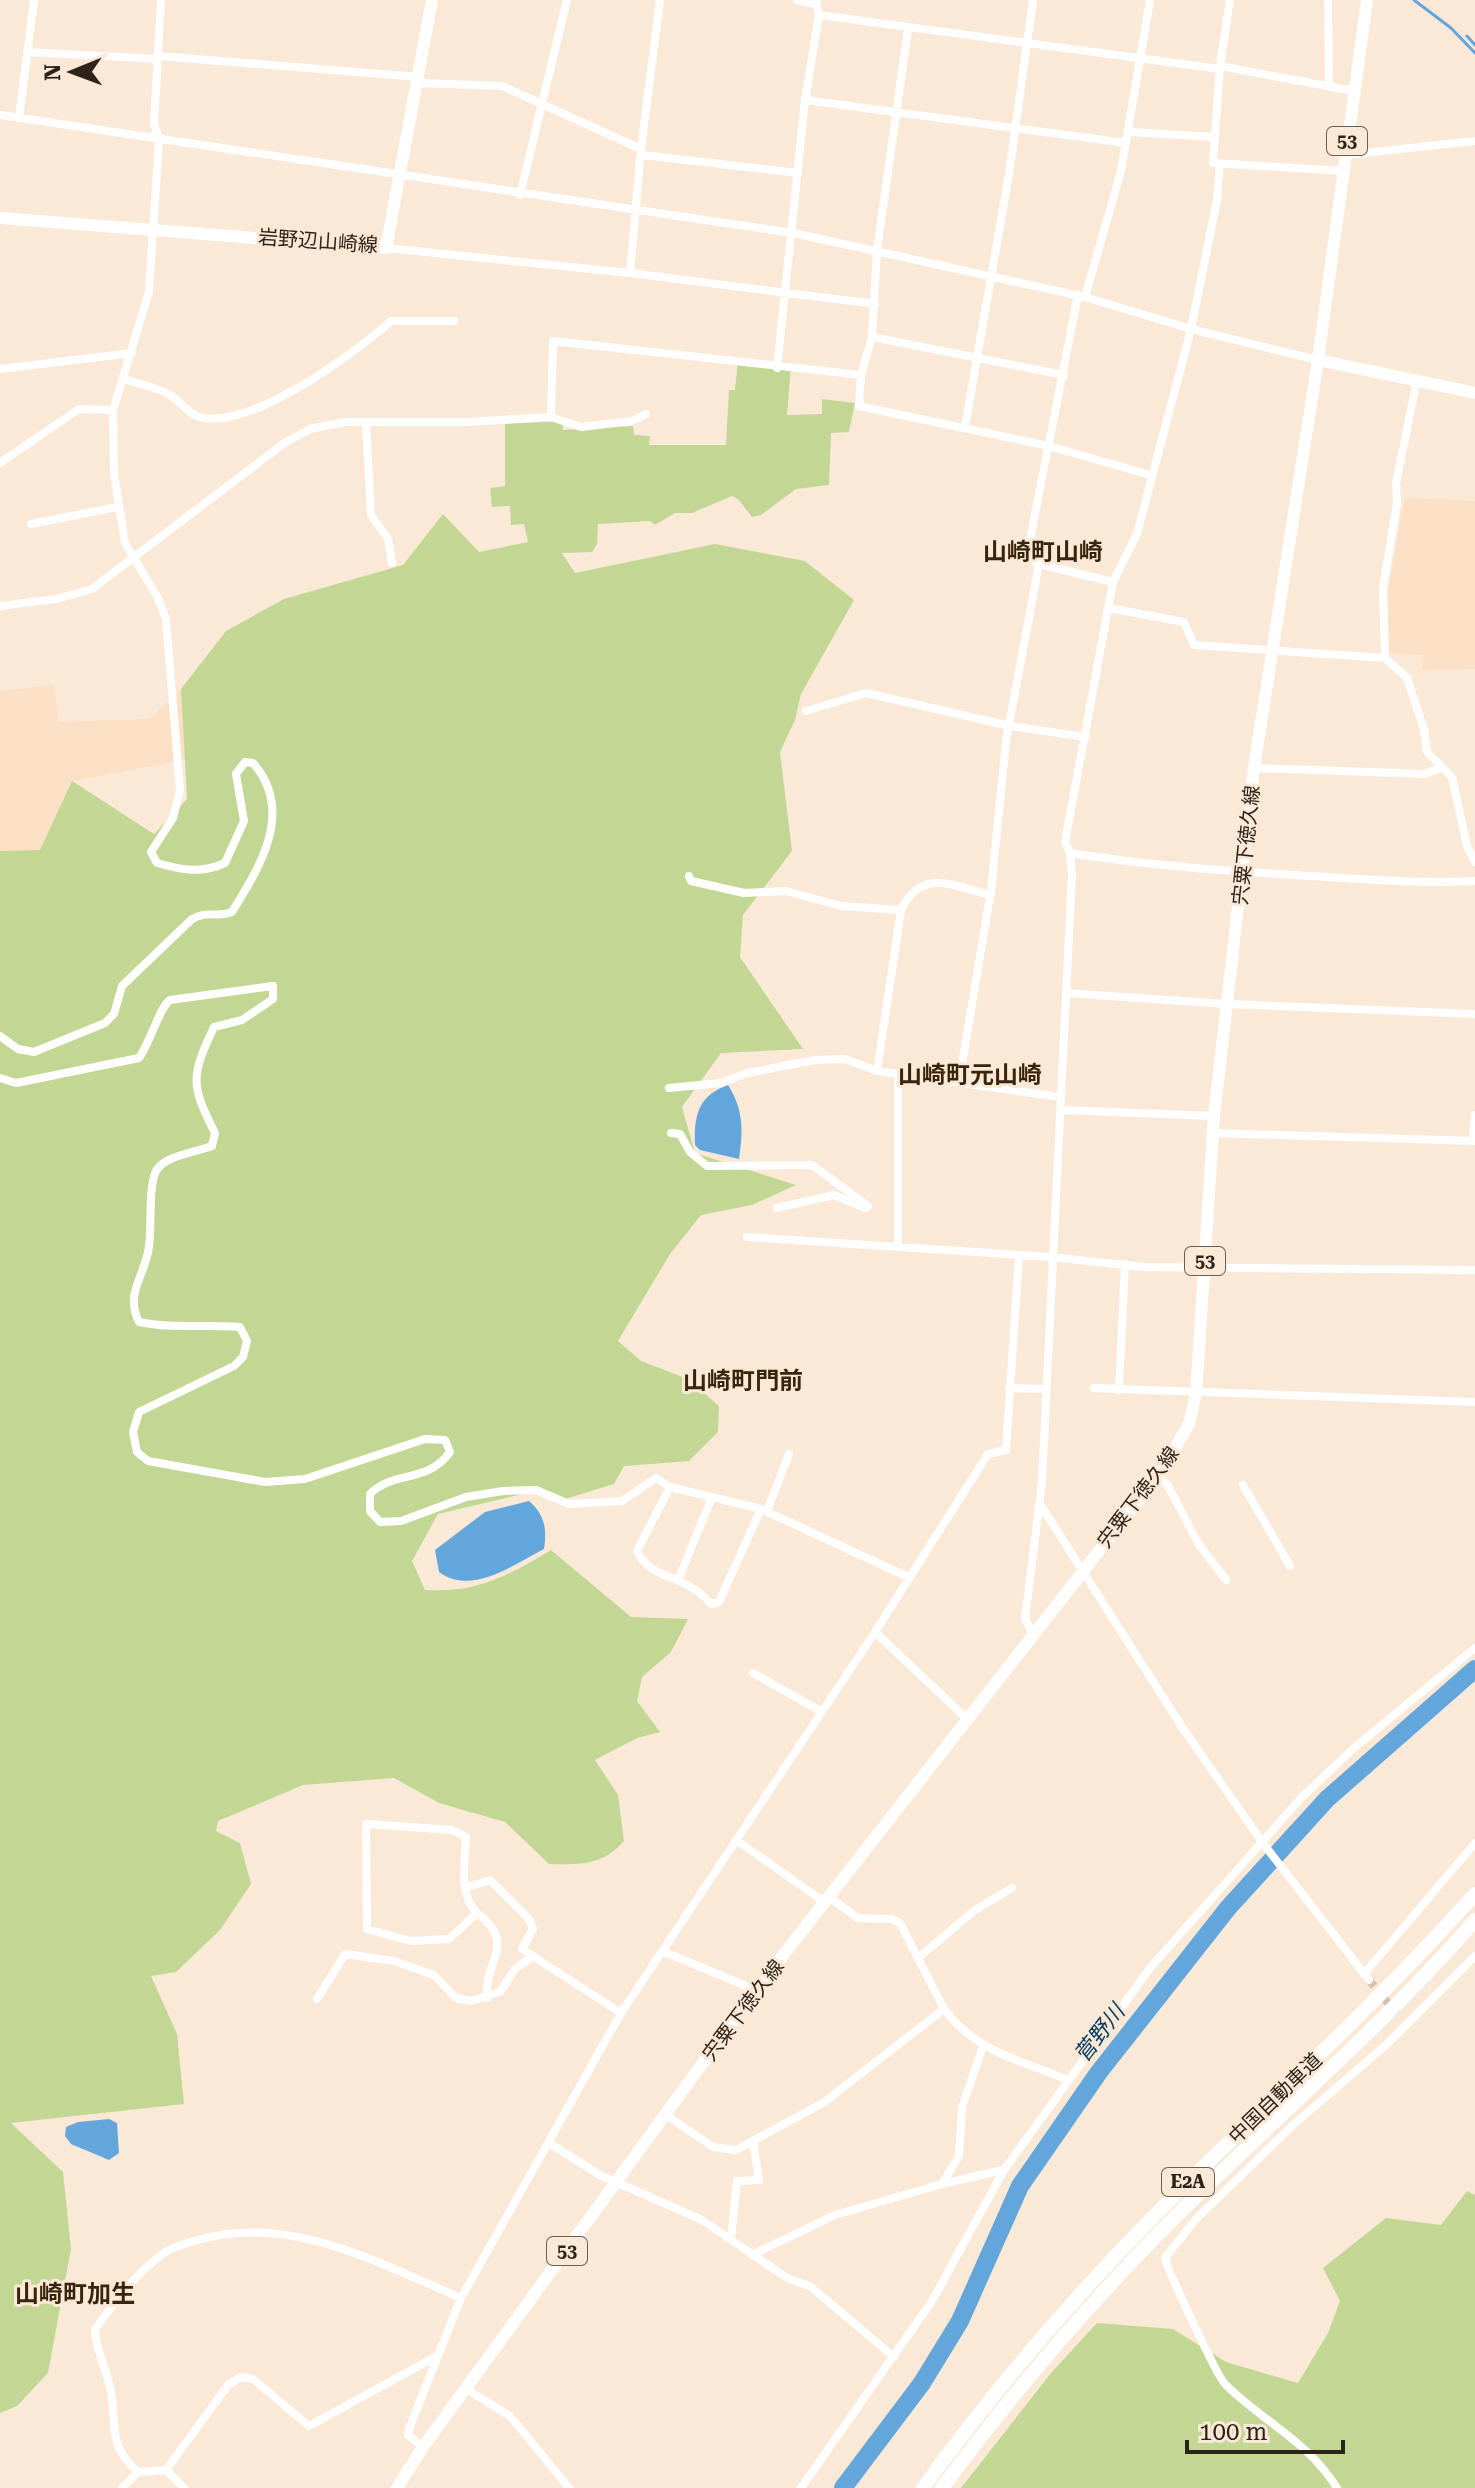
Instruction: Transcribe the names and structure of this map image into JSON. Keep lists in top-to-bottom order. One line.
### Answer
{"streets":{"highway":["中国自動車道","E2A"],"main road":["53","岩野辺山崎線","宍粟下徳久線"]},"districts":["山崎町山崎","山崎町元山崎","山崎町門前","山崎町加生"],"water":["菅野川"],"scale_bar":"100 m","north":"left"}
